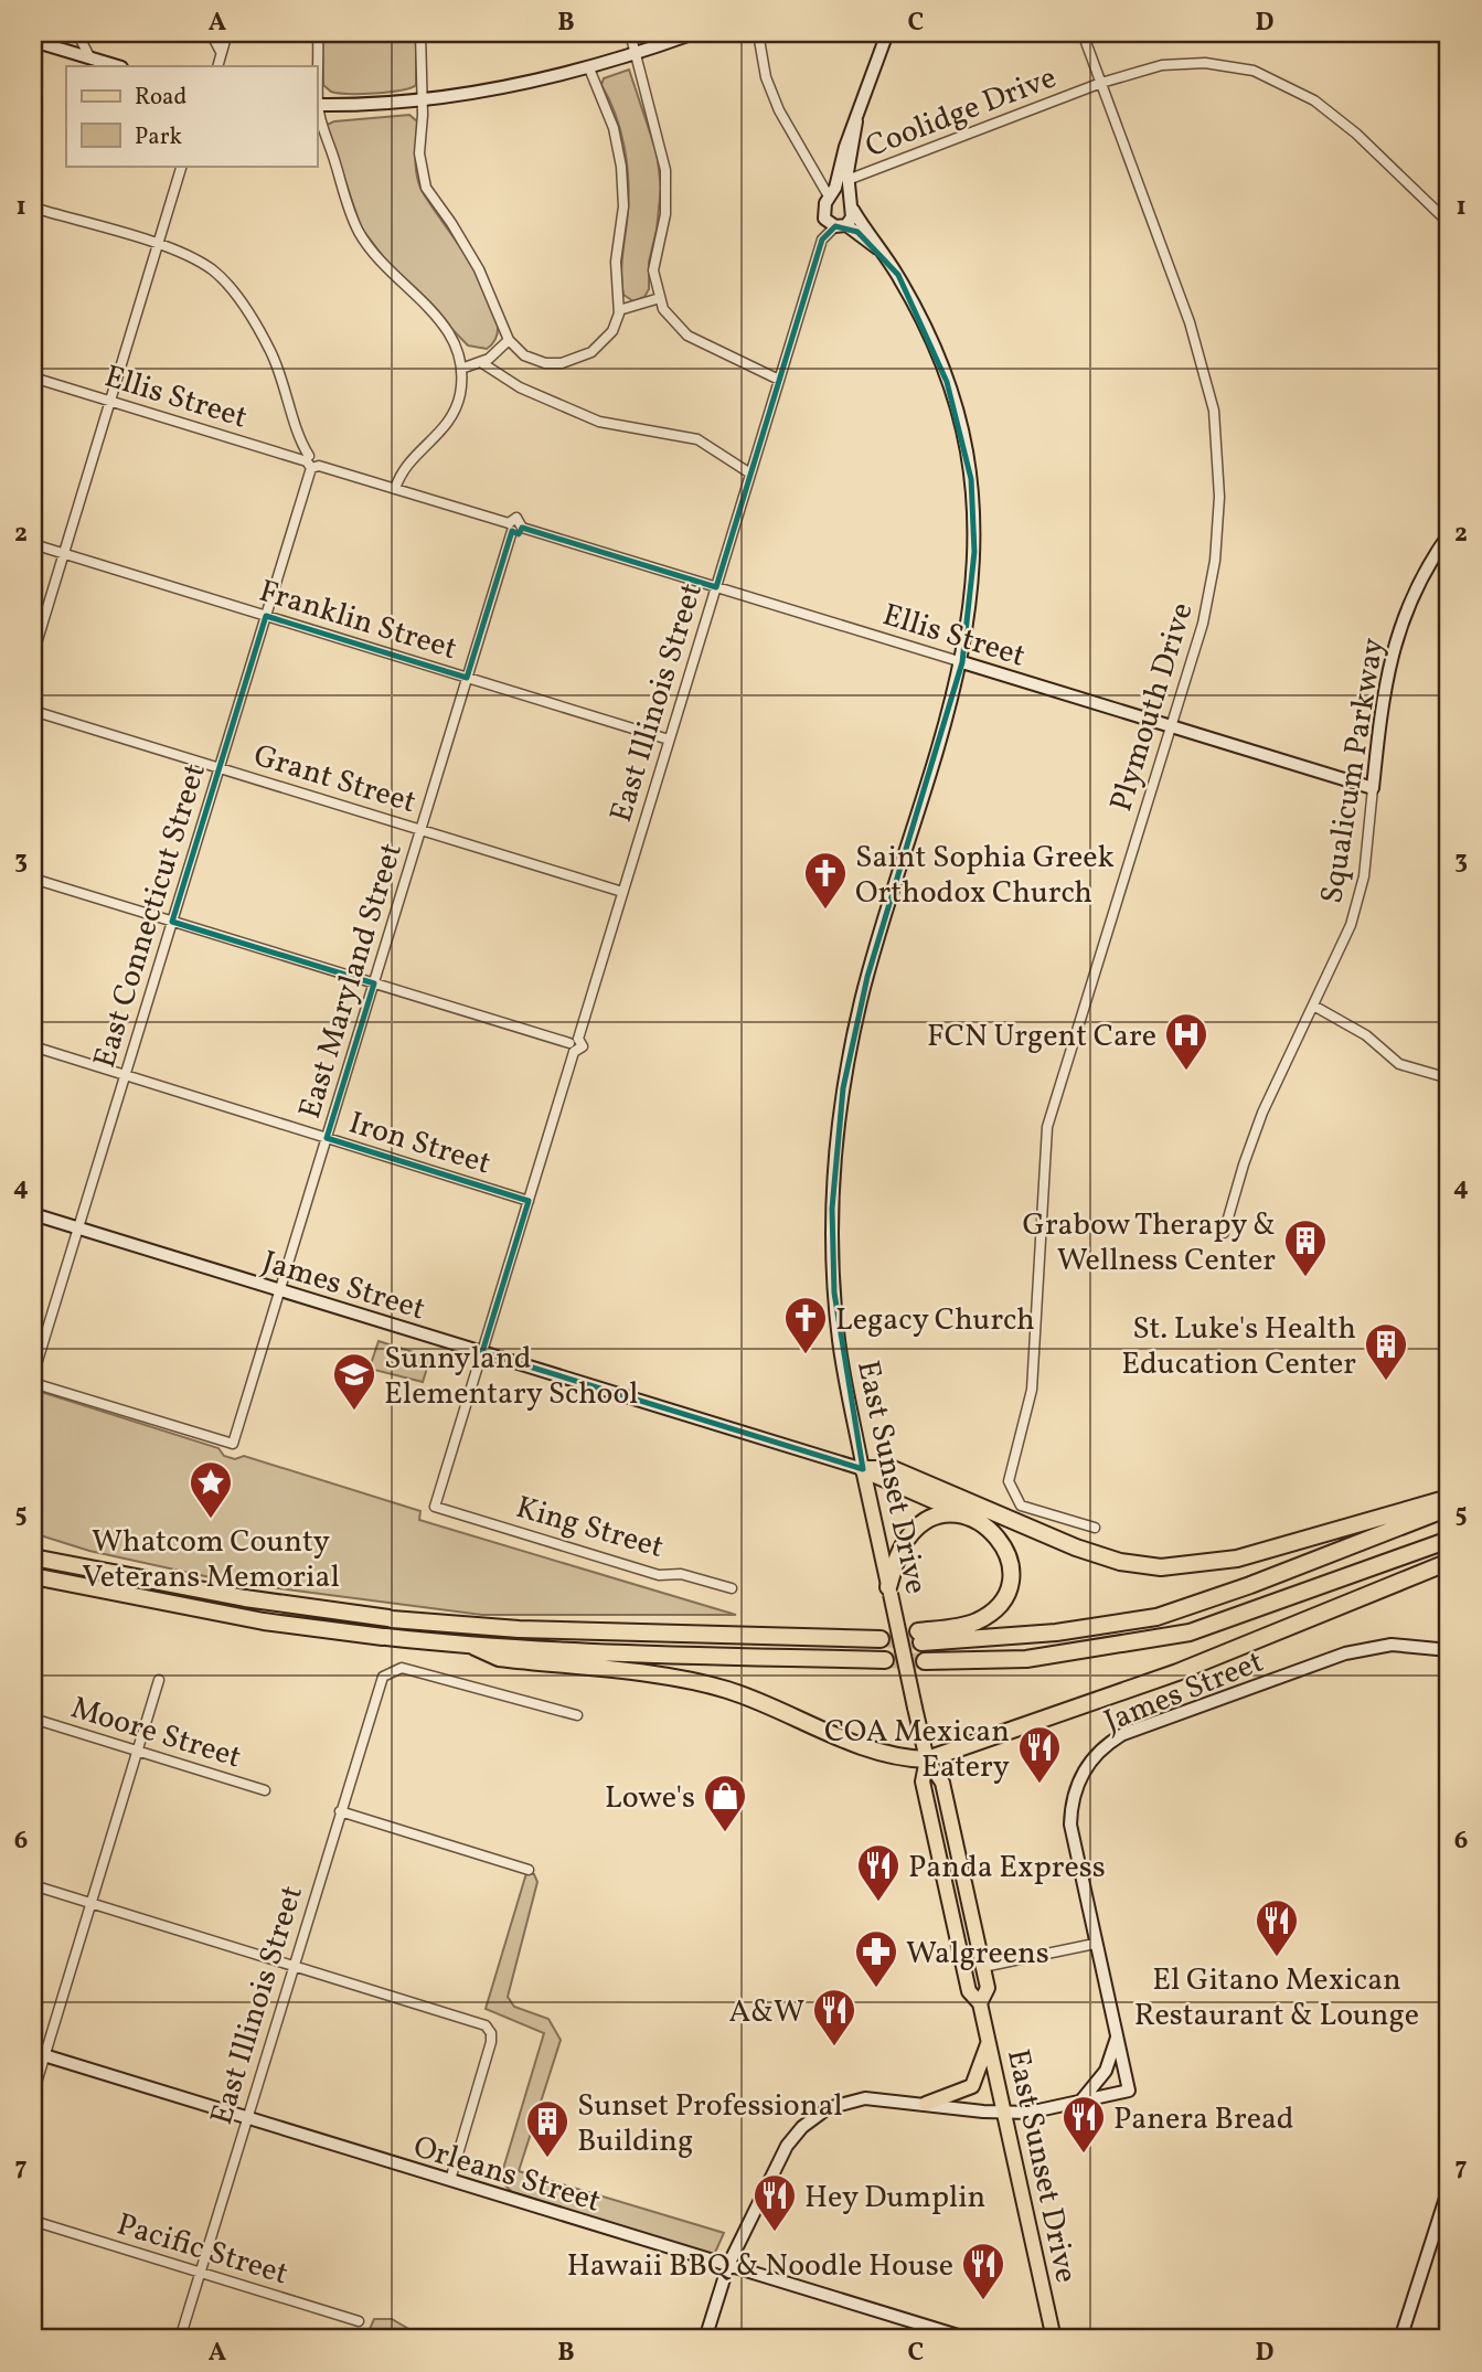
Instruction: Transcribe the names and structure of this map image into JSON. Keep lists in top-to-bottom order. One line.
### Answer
{"streets":{"main road":["East Sunset Drive"],"street":["Coolidge Drive","Ellis Street","Franklin Street","East Illinois Street","Plymouth Drive","Squalicum Parkway","Grant Street","East Connecticut Street","East Maryland Street","Iron Street","James Street","King Street","Moore Street","Orleans Street","Pacific Street"]},"crossings":[["Coolidge Drive","Plymouth Drive"],["Ellis Street","East Illinois Street"],["Ellis Street","Plymouth Drive"],["Ellis Street","Squalicum Parkway"],["Ellis Street","East Connecticut Street"],["Ellis Street","East Maryland Street"],["Ellis Street","East Sunset Drive"],["Franklin Street","East Illinois Street"],["Franklin Street","East Connecticut Street"],["Franklin Street","East Maryland Street"],["East Illinois Street","Grant Street"],["East Illinois Street","Iron Street"],["East Illinois Street","James Street"],["East Illinois Street","King Street"],["East Illinois Street","Orleans Street"],["East Illinois Street","Pacific Street"],["Grant Street","East Connecticut Street"],["Grant Street","East Maryland Street"],["East Connecticut Street","Iron Street"],["East Connecticut Street","James Street"],["East Maryland Street","Iron Street"],["East Maryland Street","James Street"],["James Street","East Sunset Drive"]],"places":{"church":["Saint Sophia Greek Orthodox Church","Legacy Church"],"hospital":["FCN Urgent Care"],"building":["Grabow Therapy & Wellness Center","St. Luke's Health Education Center","Sunset Professional Building"],"school or university":["Sunnyland Elementary School"],"place":["Whatcom County Veterans Memorial"],"restaurant":["COA Mexican Eatery","Panda Express","El Gitano Mexican Restaurant & Lounge","A&W","Panera Bread","Hey Dumplin","Hawaii BBQ & Noodle House"],"shop":["Lowe's"],"pharmacy":["Walgreens"]},"legend":["Road","Park"],"grid":{"columns":["A","B","C","D"],"rows":["1","2","3","4","5","6","7"]}}
